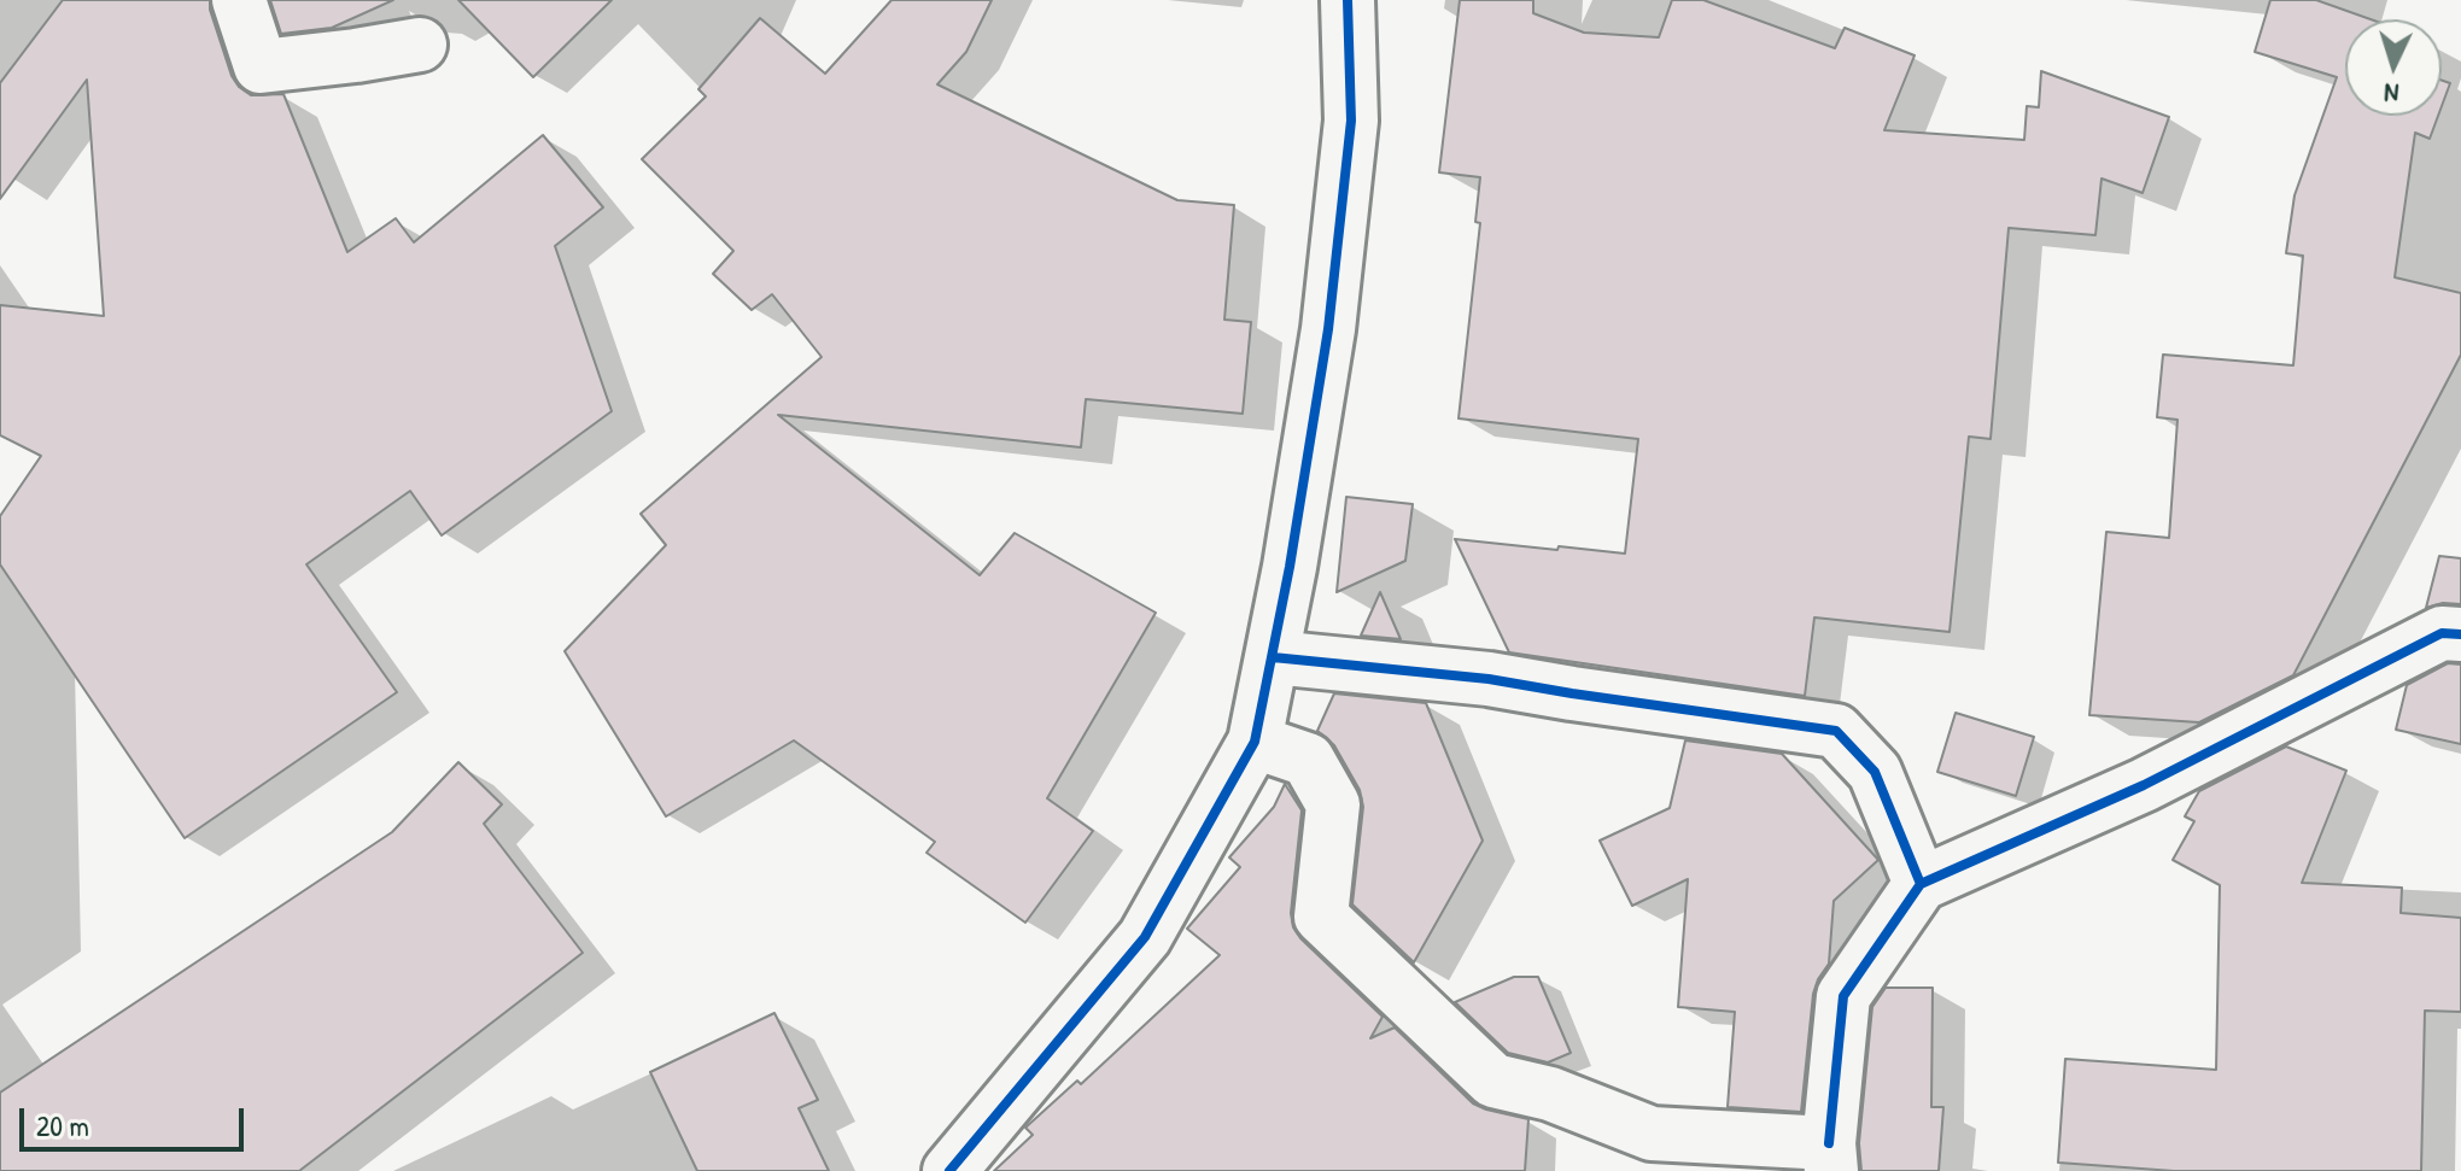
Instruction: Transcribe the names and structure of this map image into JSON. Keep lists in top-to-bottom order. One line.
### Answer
{"scale_bar":"20 m","north":"bottom"}
